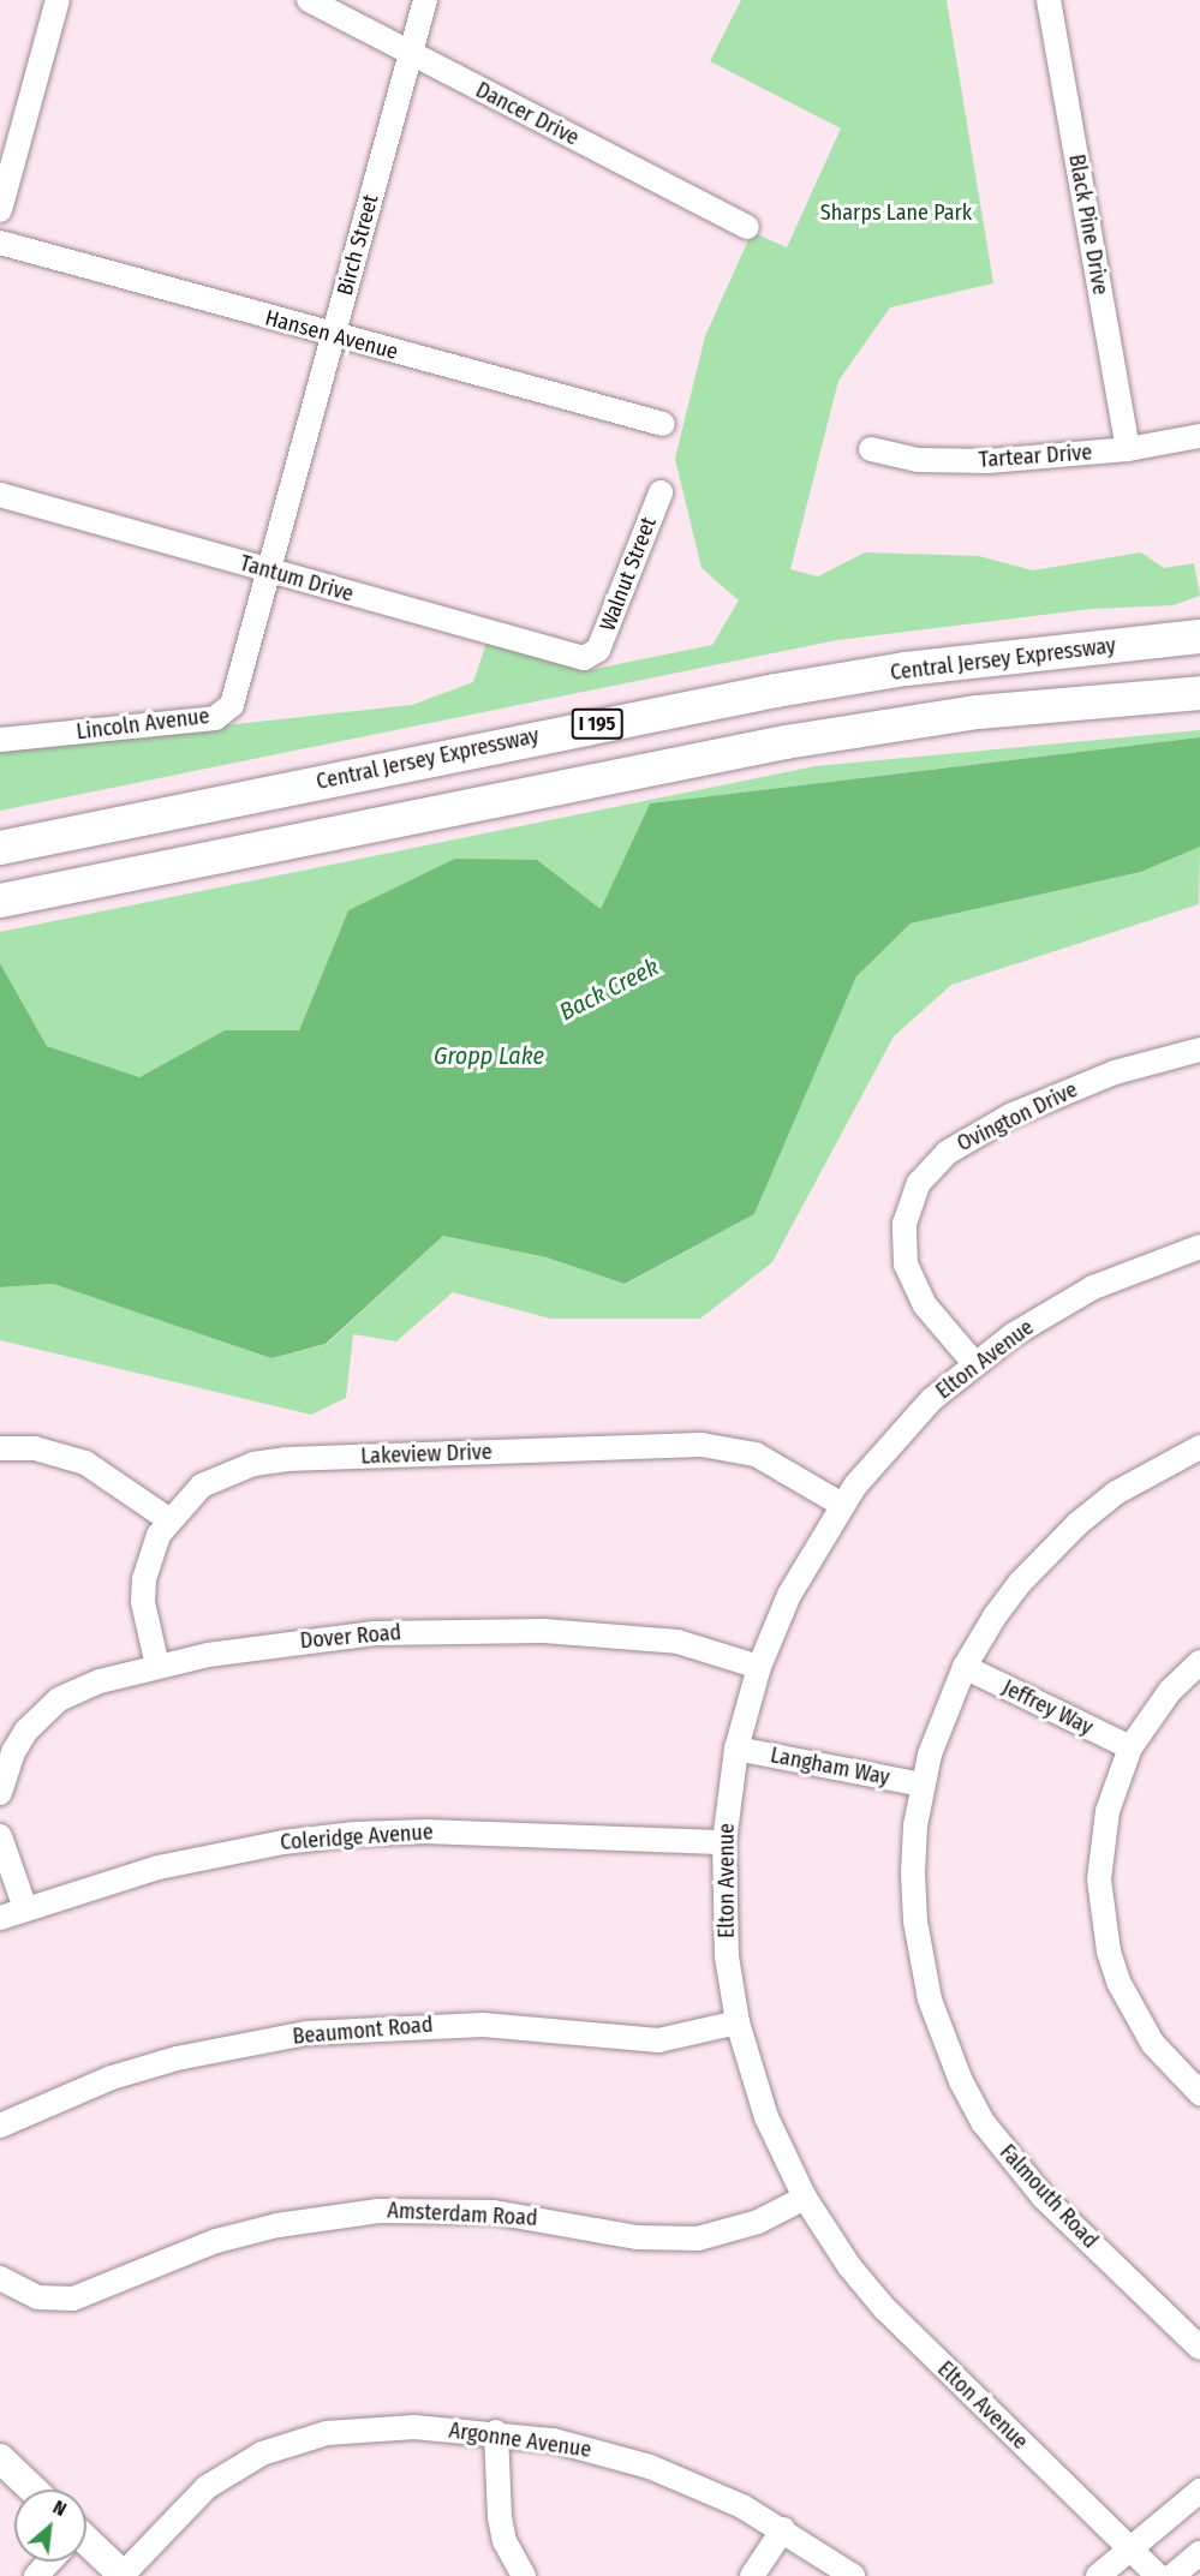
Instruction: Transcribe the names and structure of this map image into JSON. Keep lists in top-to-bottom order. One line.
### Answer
{"streets":{"highway":["Central Jersey Expressway","I 195"],"street":["Dancer Drive","Black Pine Drive","Birch Street","Hansen Avenue","Tartear Drive","Walnut Street","Tantum Drive","Lincoln Avenue","Ovington Drive","Elton Avenue","Lakeview Drive","Dover Road","Jeffrey Way","Langham Way","Coleridge Avenue","Beaumont Road","Falmouth Road","Amsterdam Road","Argonne Avenue"]},"crossings":[["Dancer Drive","Birch Street"],["Black Pine Drive","Tartear Drive"],["Birch Street","Hansen Avenue"],["Birch Street","Tantum Drive"],["Birch Street","Lincoln Avenue"],["Walnut Street","Tantum Drive"],["Ovington Drive","Elton Avenue"],["Elton Avenue","Lakeview Drive"],["Elton Avenue","Dover Road"],["Elton Avenue","Langham Way"],["Elton Avenue","Coleridge Avenue"],["Elton Avenue","Beaumont Road"],["Elton Avenue","Amsterdam Road"],["Lakeview Drive","Dover Road"],["Jeffrey Way","Falmouth Road"],["Langham Way","Falmouth Road"]],"water":["Back Creek","Gropp Lake"],"parks":["Sharps Lane Park"],"north":"top right"}
